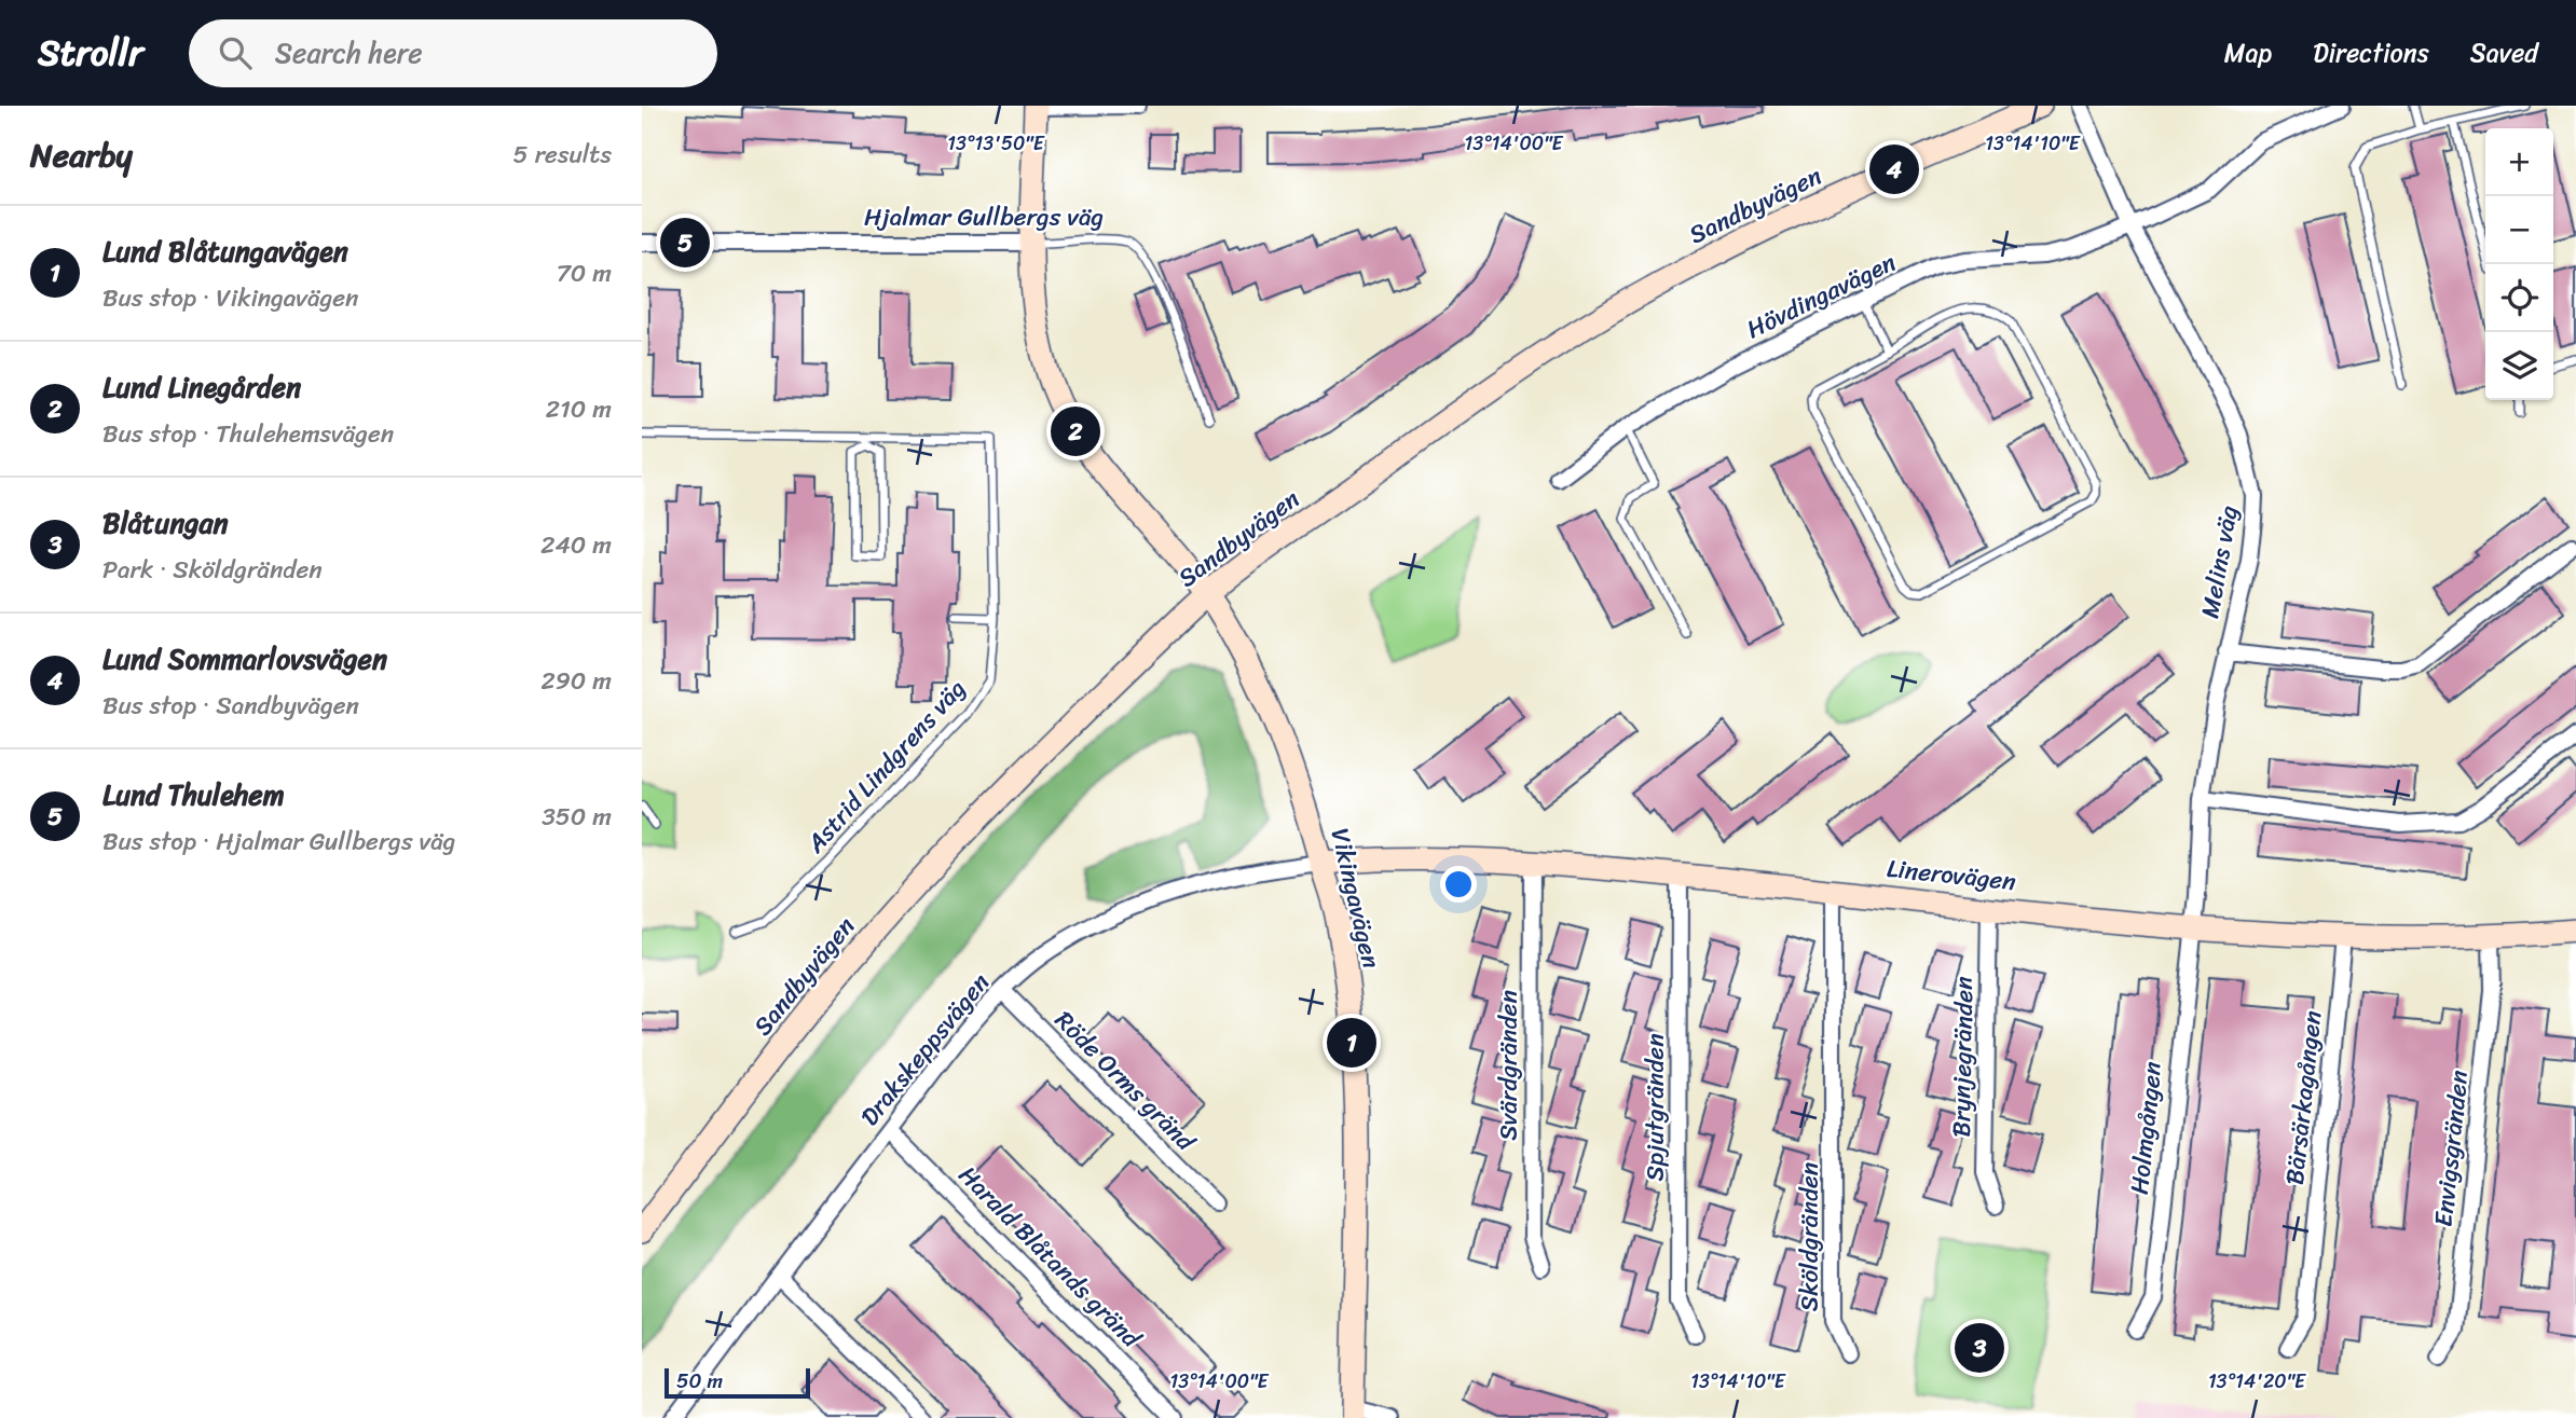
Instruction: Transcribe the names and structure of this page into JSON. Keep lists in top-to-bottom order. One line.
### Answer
{"streets":{"street":["Sandbyvägen","Hjalmar Gullbergs väg","Hövdingavägen","Melins väg","Linerovägen","Vikingavägen","Drakskeppsvägen","Brynjegränden","Svärdgränden","Röde Orms gränd","Bärsärkagången","Spjutgränden","Holmgången","Envigsgränden","Sköldgränden","Harald Blåtands gränd"],"lane":["Astrid Lindgrens väg"]},"crossings":[["Sandbyvägen","Vikingavägen"],["Hjalmar Gullbergs väg","Vikingavägen"],["Hövdingavägen","Melins väg"],["Melins väg","Linerovägen"],["Melins väg","Holmgången"],["Linerovägen","Vikingavägen"],["Linerovägen","Drakskeppsvägen"],["Linerovägen","Brynjegränden"],["Linerovägen","Svärdgränden"],["Linerovägen","Bärsärkagången"],["Linerovägen","Spjutgränden"],["Linerovägen","Holmgången"],["Linerovägen","Envigsgränden"],["Linerovägen","Sköldgränden"],["Vikingavägen","Drakskeppsvägen"],["Drakskeppsvägen","Röde Orms gränd"],["Drakskeppsvägen","Harald Blåtands gränd"]],"scale_bar":"50 m","page":{"header":"Strollr","search":"Search here","nav":["Map","Directions","Saved"],"heading":["Nearby","5 results"],"map_buttons":["+","−"],"pins":["4","5","2","1","3"],"list":[{"mark":"1","name":"Lund Blåtungavägen","note":"Bus stop · Vikingavägen","value":"70 m"},{"mark":"2","name":"Lund Linegården","note":"Bus stop · Thulehemsvägen","value":"210 m"},{"mark":"3","name":"Blåtungan","note":"Park · Sköldgränden","value":"240 m"},{"mark":"4","name":"Lund Sommarlovsvägen","note":"Bus stop · Sandbyvägen","value":"290 m"},{"mark":"5","name":"Lund Thulehem","note":"Bus stop · Hjalmar Gullbergs väg","value":"350 m"}],"scale":"50 m"},"coordinates":["13°13'50\"E","13°14'00\"E","13°14'10\"E","13°14'20\"E"]}
